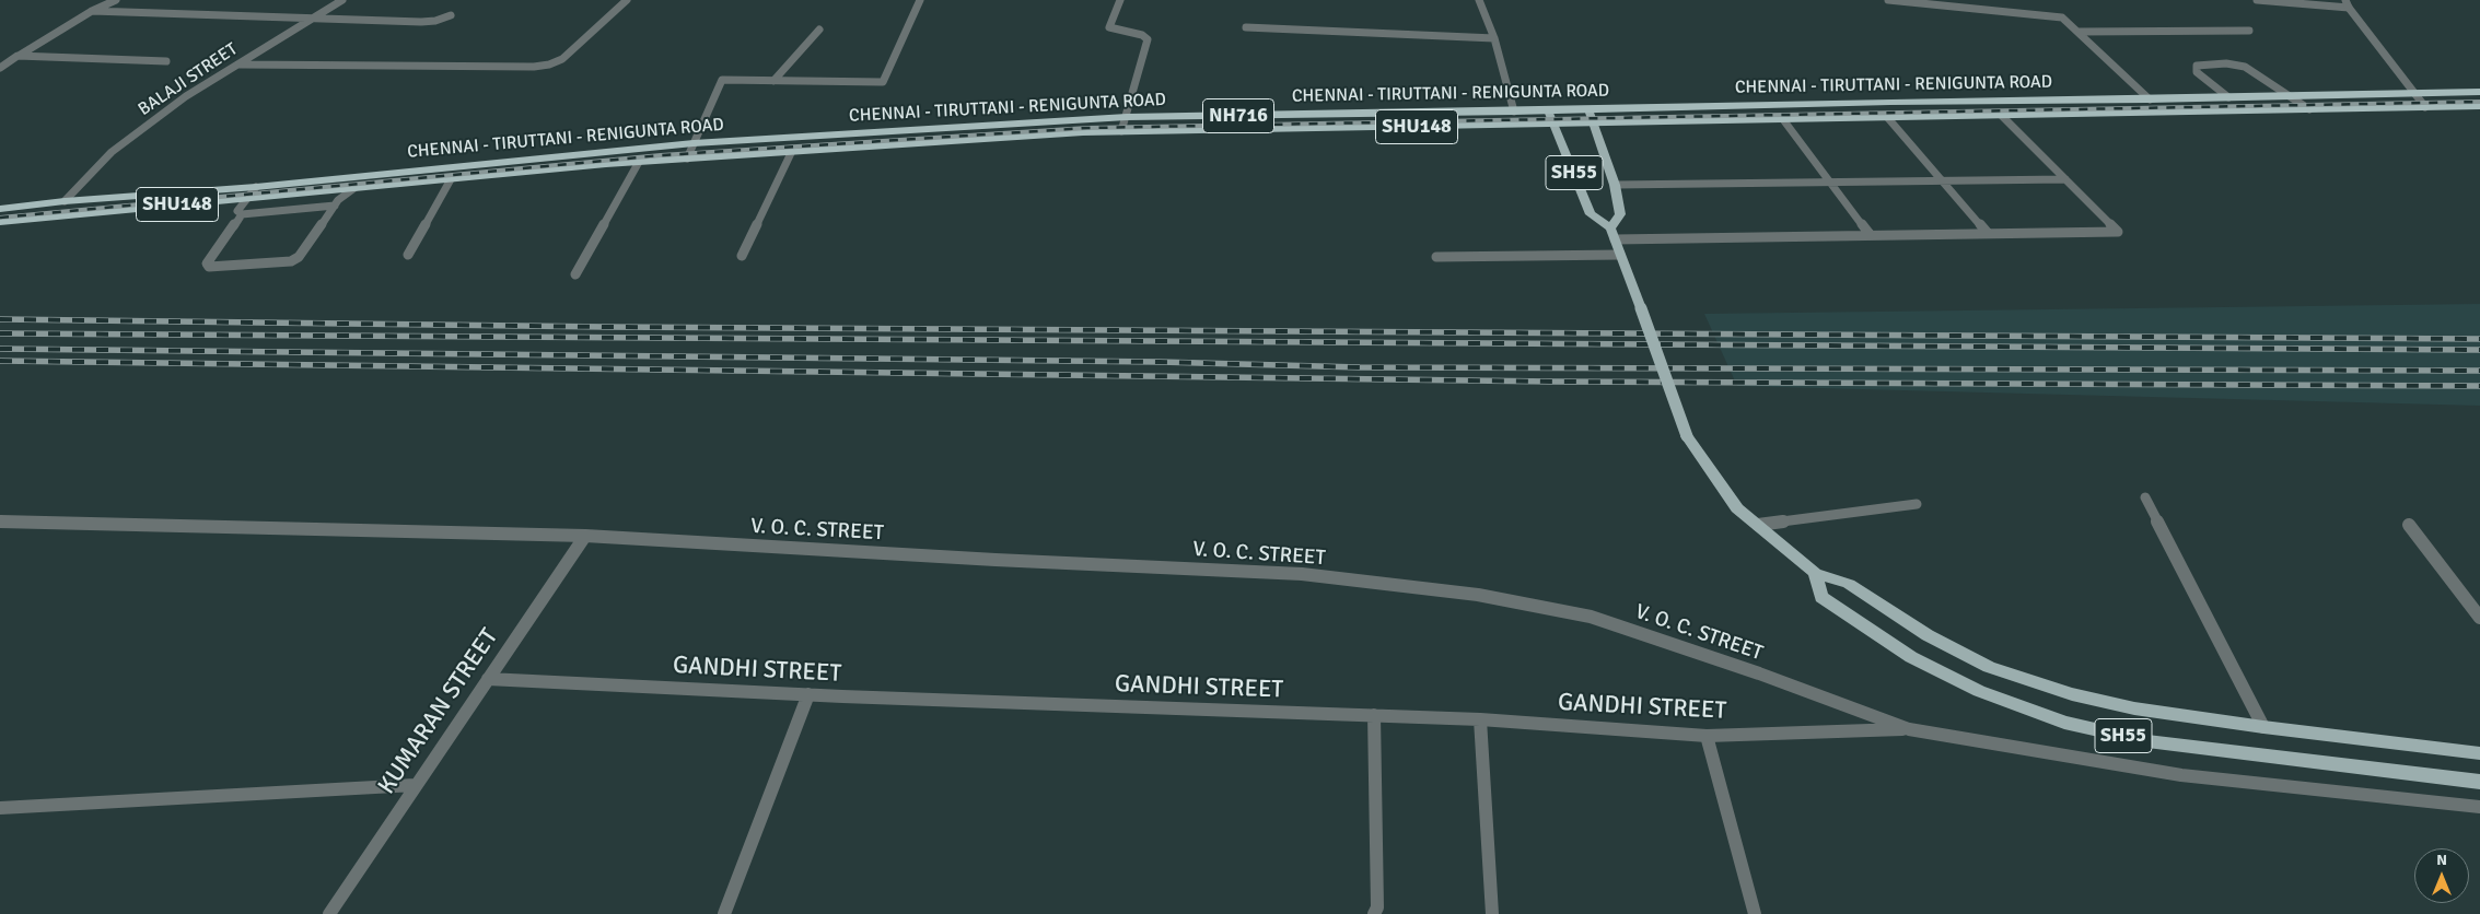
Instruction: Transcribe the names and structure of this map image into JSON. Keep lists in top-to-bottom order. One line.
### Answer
{"streets":{"highway":["CHENNAI - TIRUTTANI - RENIGUNTA ROAD","NH716","SHU148"],"main road":["SH55"],"street":["BALAJI STREET","V. O. C. STREET","GANDHI STREET","KUMARAN STREET"]},"crossings":[["BALAJI STREET","CHENNAI - TIRUTTANI - RENIGUNTA ROAD"],["CHENNAI - TIRUTTANI - RENIGUNTA ROAD","SH55"],["V. O. C. STREET","GANDHI STREET"],["V. O. C. STREET","KUMARAN STREET"],["GANDHI STREET","KUMARAN STREET"]],"north":"top"}
